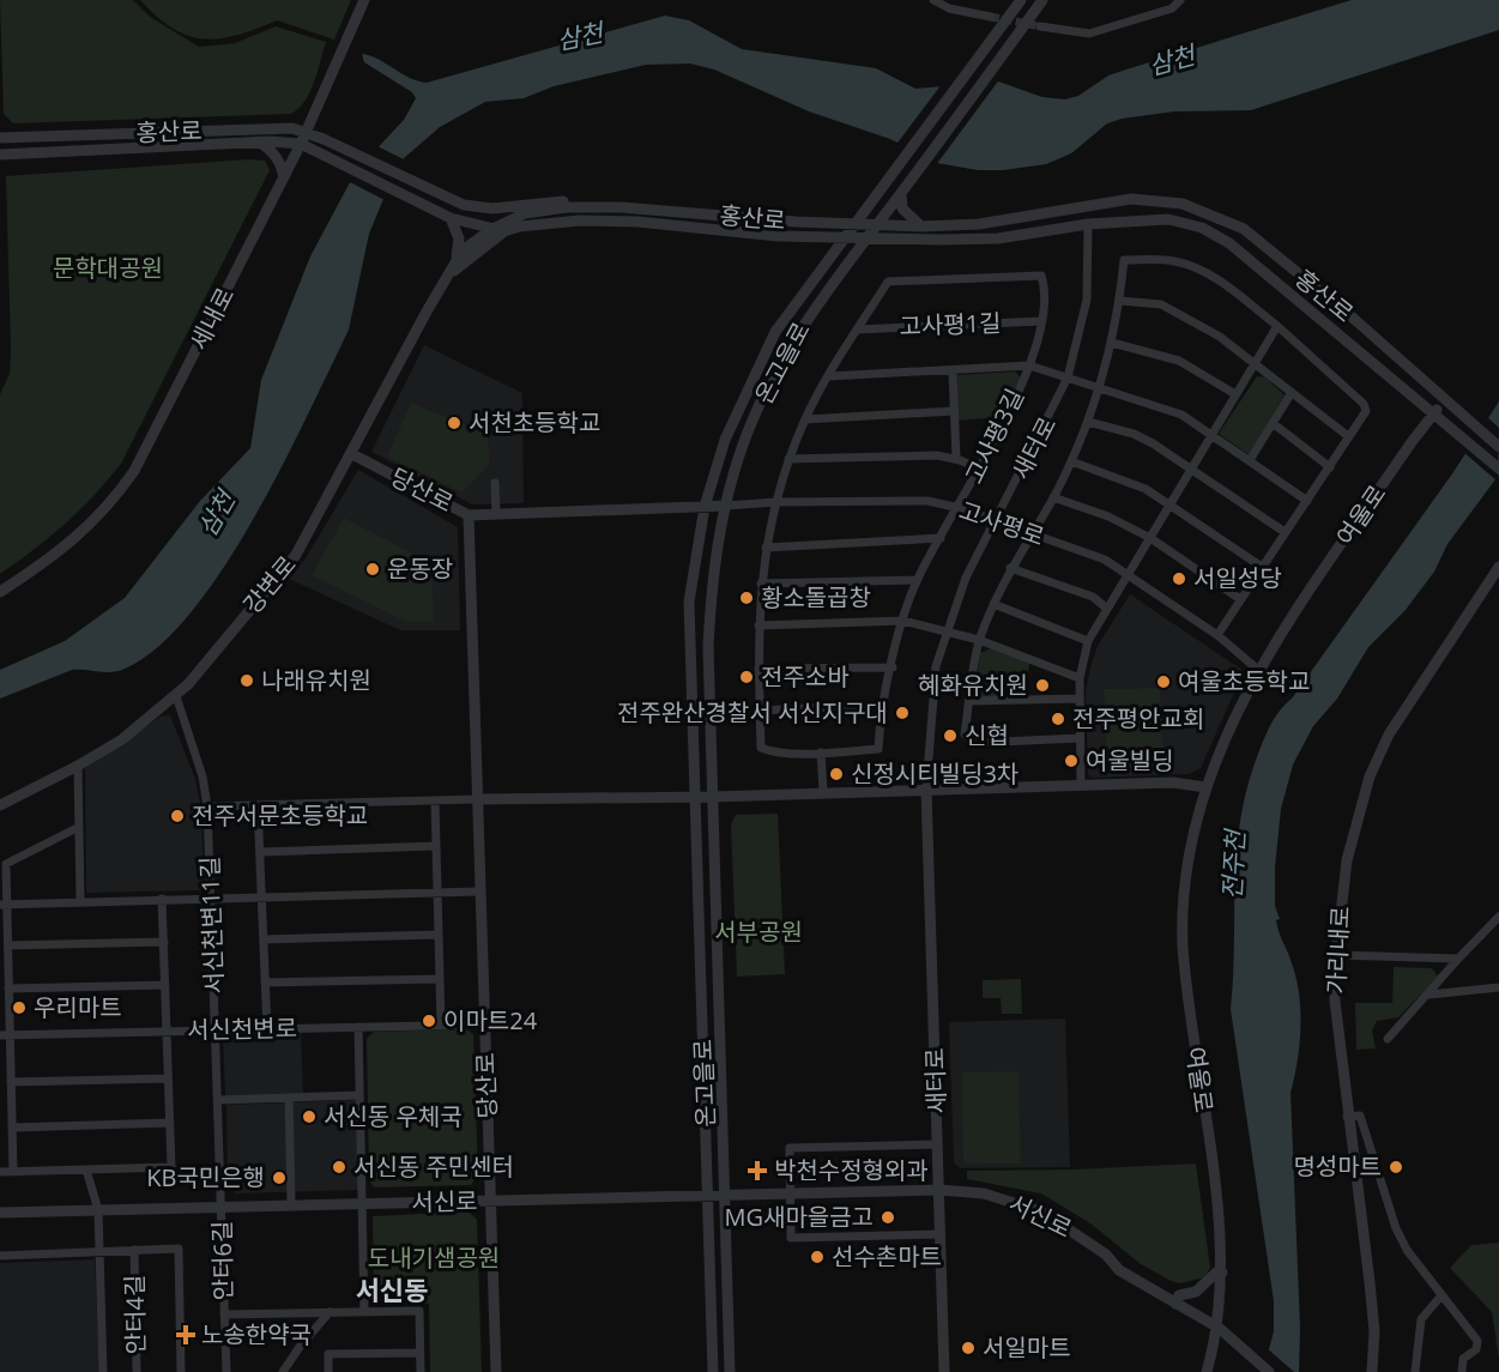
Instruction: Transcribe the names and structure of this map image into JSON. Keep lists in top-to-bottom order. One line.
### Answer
{"streets":{"street":["홍산로","세내로","고사평1길","온고을로","고사평3길","새터로","당산로","여울로","고사평로","강변로","서신천변11길","가리내로","서신천변로","서신로","안터6길","안터4길"]},"crossings":[["홍산로","세내로"],["홍산로","온고을로"],["홍산로","새터로"],["홍산로","여울로"],["홍산로","강변로"],["고사평1길","고사평3길"],["고사평1길","고사평로"],["온고을로","고사평로"],["온고을로","서신로"],["고사평3길","고사평로"],["새터로","고사평로"],["새터로","서신로"],["당산로","강변로"],["당산로","서신천변로"],["당산로","서신로"],["여울로","고사평로"],["여울로","서신로"],["강변로","서신천변11길"],["서신천변11길","서신천변로"],["서신천변11길","안터6길"],["서신로","안터6길"]],"districts":["서신동"],"water":["삼천","전주천"],"parks":["문학대공원","서부공원","도내기샘공원"],"places":{"other":["서천초등학교","운동장","서일성당","황소돌곱창","전주소바","나래유치원","여울초등학교","혜화유치원","전주완산경찰서 서신지구대","전주평안교회","신협","여울빌딩","신정시티빌딩3차","전주서문초등학교","우리마트","이마트24","서신동 우체국","서신동 주민센터","명성마트","KB국민은행","MG새마을금고","선수촌마트","서일마트"],"health":["박천수정형외과","노송한약국"]}}
